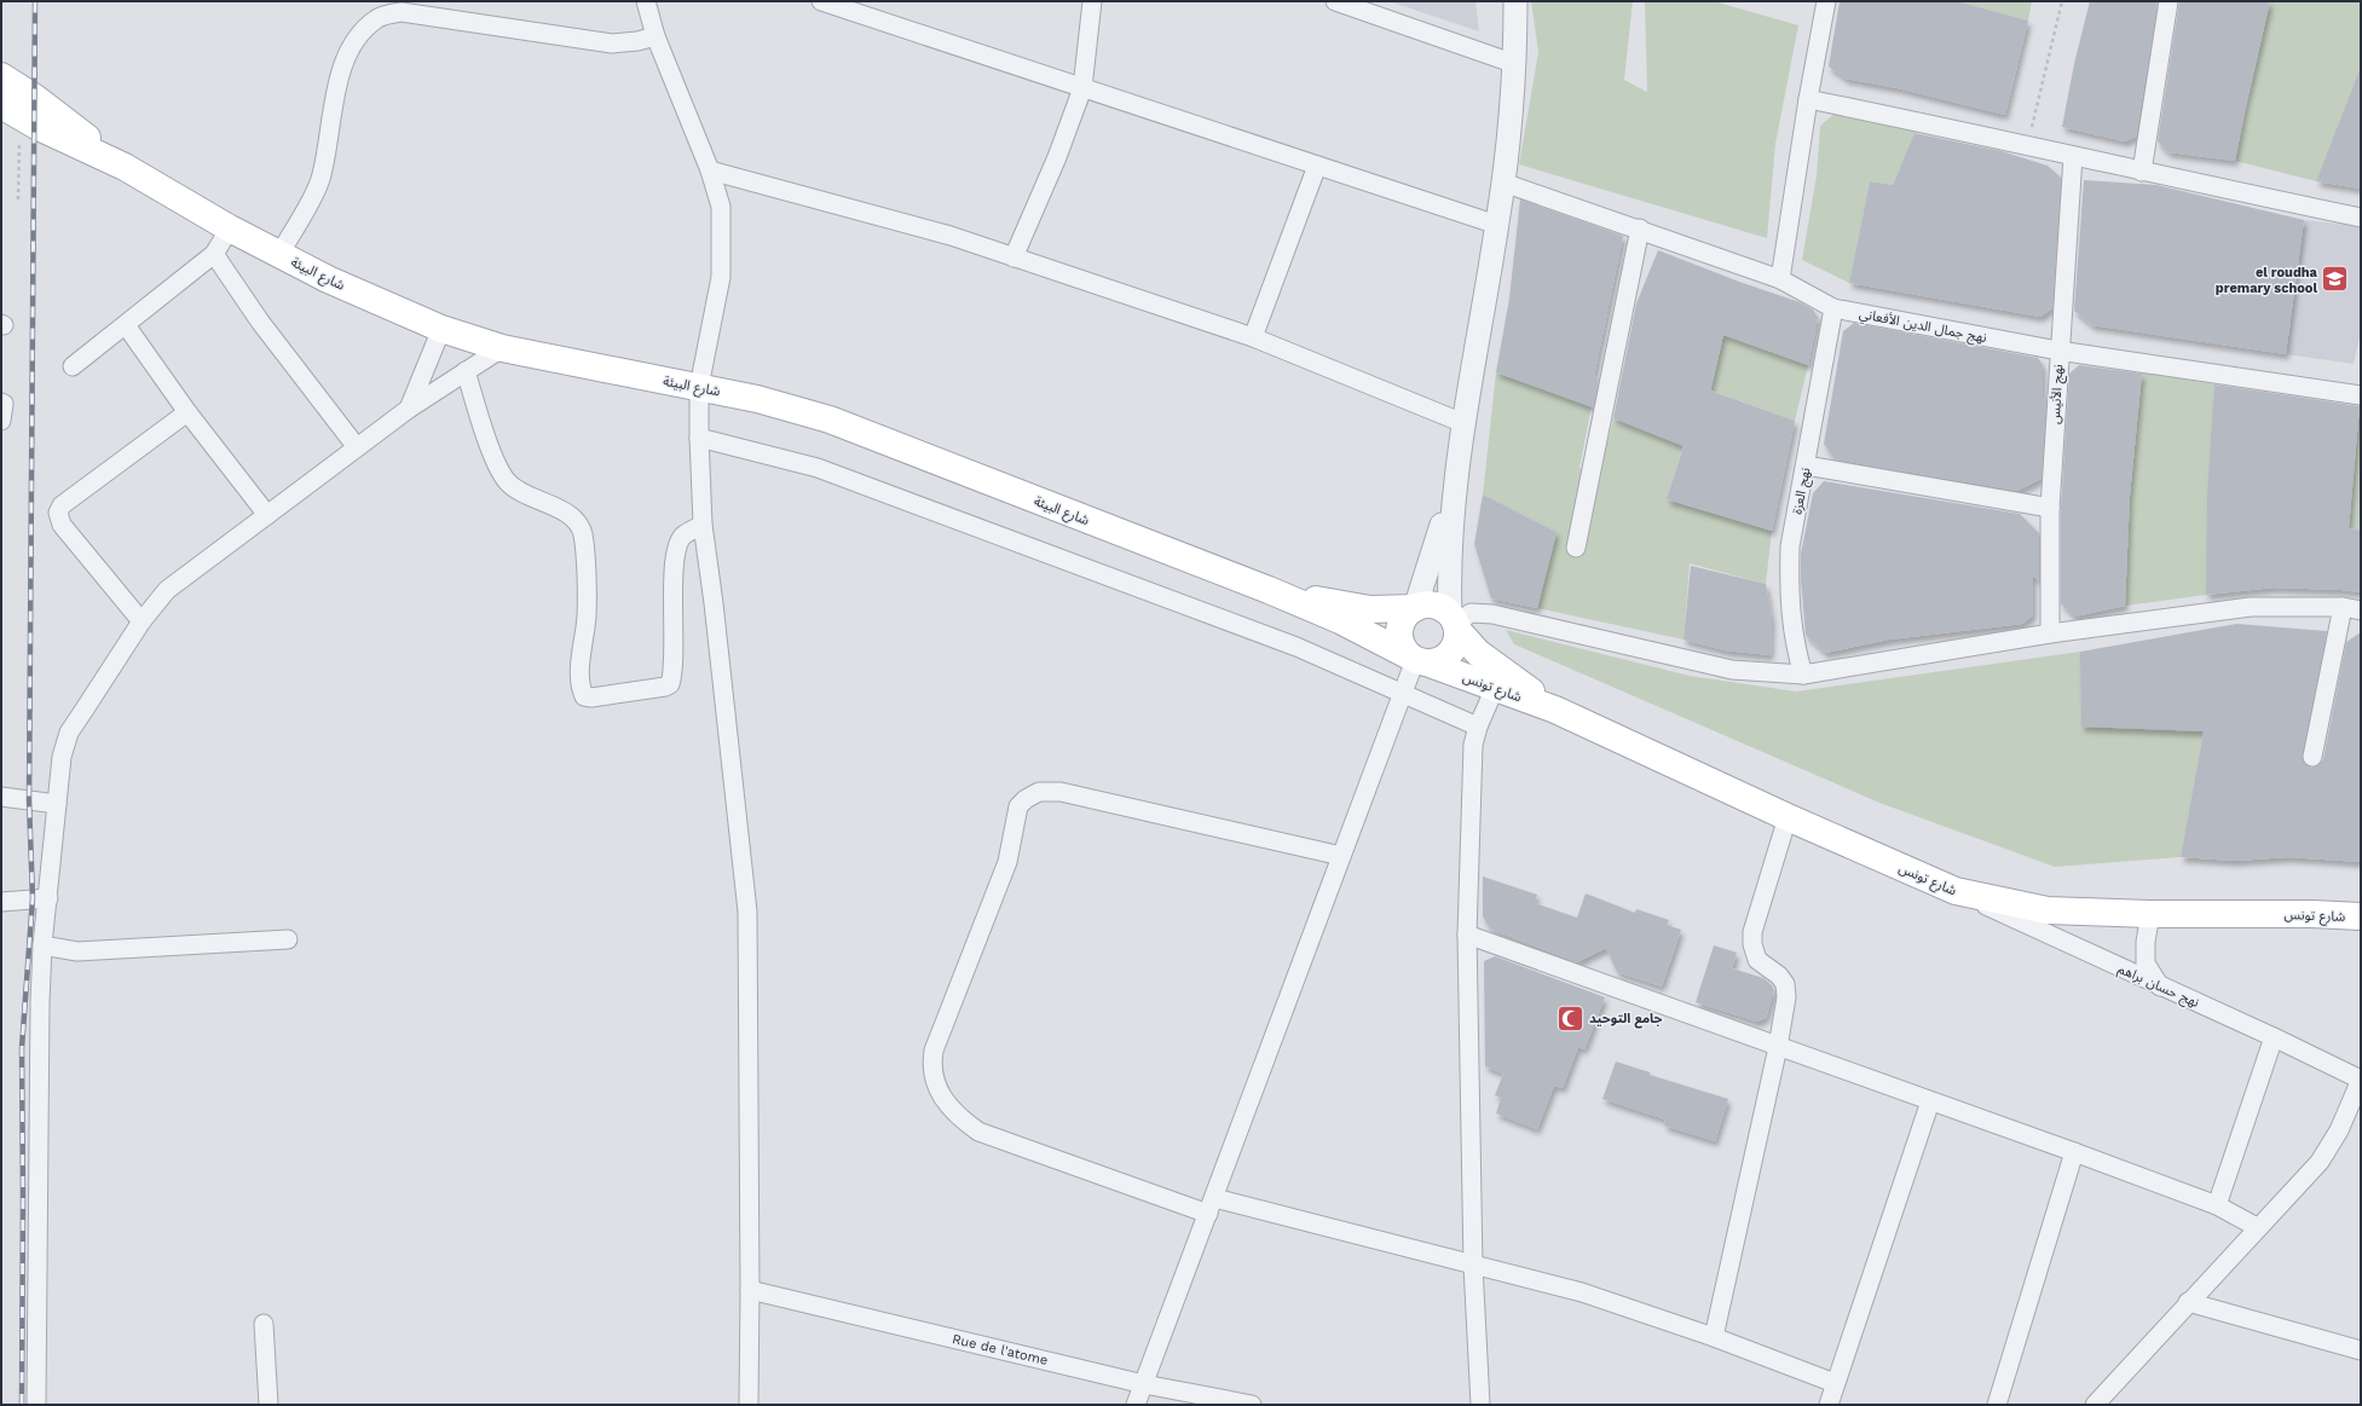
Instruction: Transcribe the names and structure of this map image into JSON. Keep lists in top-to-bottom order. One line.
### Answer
{"streets":{"main road":["شارع البيئة","شارع تونس"],"street":["نهج جمال الدين الأفعاني","نهج الأنيس","نهج العزة","نهج حسان براهم","Rue de l'atome"]},"crossings":[["شارع البيئة","شارع تونس"],["نهج جمال الدين الأفعاني","نهج الأنيس"],["نهج جمال الدين الأفعاني","نهج العزة"],["شارع تونس","نهج حسان براهم"]],"places":{"school or university":["el roudha premary school"],"mosque":["جامع التوحيد"]}}
